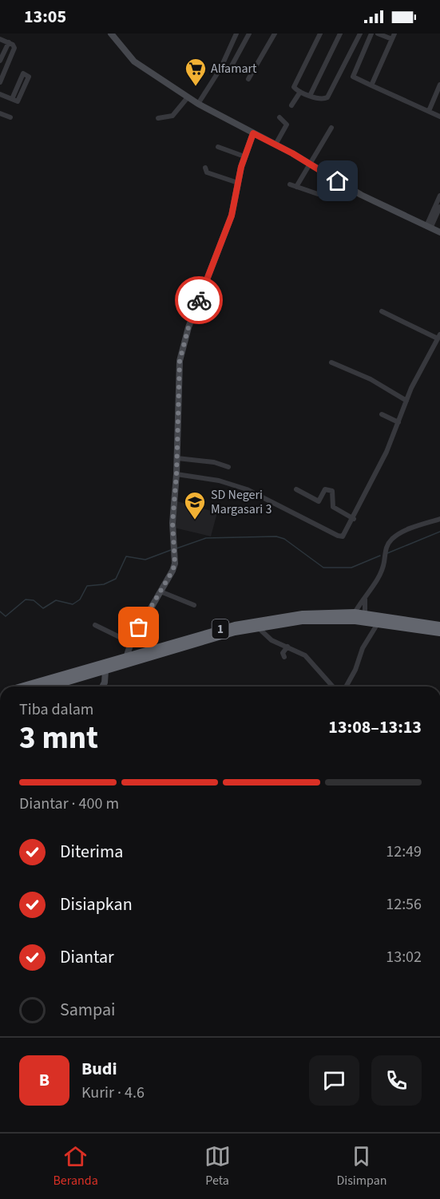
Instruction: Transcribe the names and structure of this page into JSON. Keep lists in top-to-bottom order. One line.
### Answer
{"streets":{"highway":["1"]},"places":{"supermarket":["Alfamart"],"school or university":["SD Negeri Margasari 3"]},"page":{"status":"13:05","heading":["3 mnt","Tiba dalam","13:08–13:13"],"panel":["Budi","Kurir · 4.6"],"bar":"Diantar · 400 m","list":[["Diterima","12:49"],["Disiapkan","12:56"],["Diantar","13:02"],"Sampai"],"round":"B","tabs":["Beranda","Peta","Disimpan"]}}
